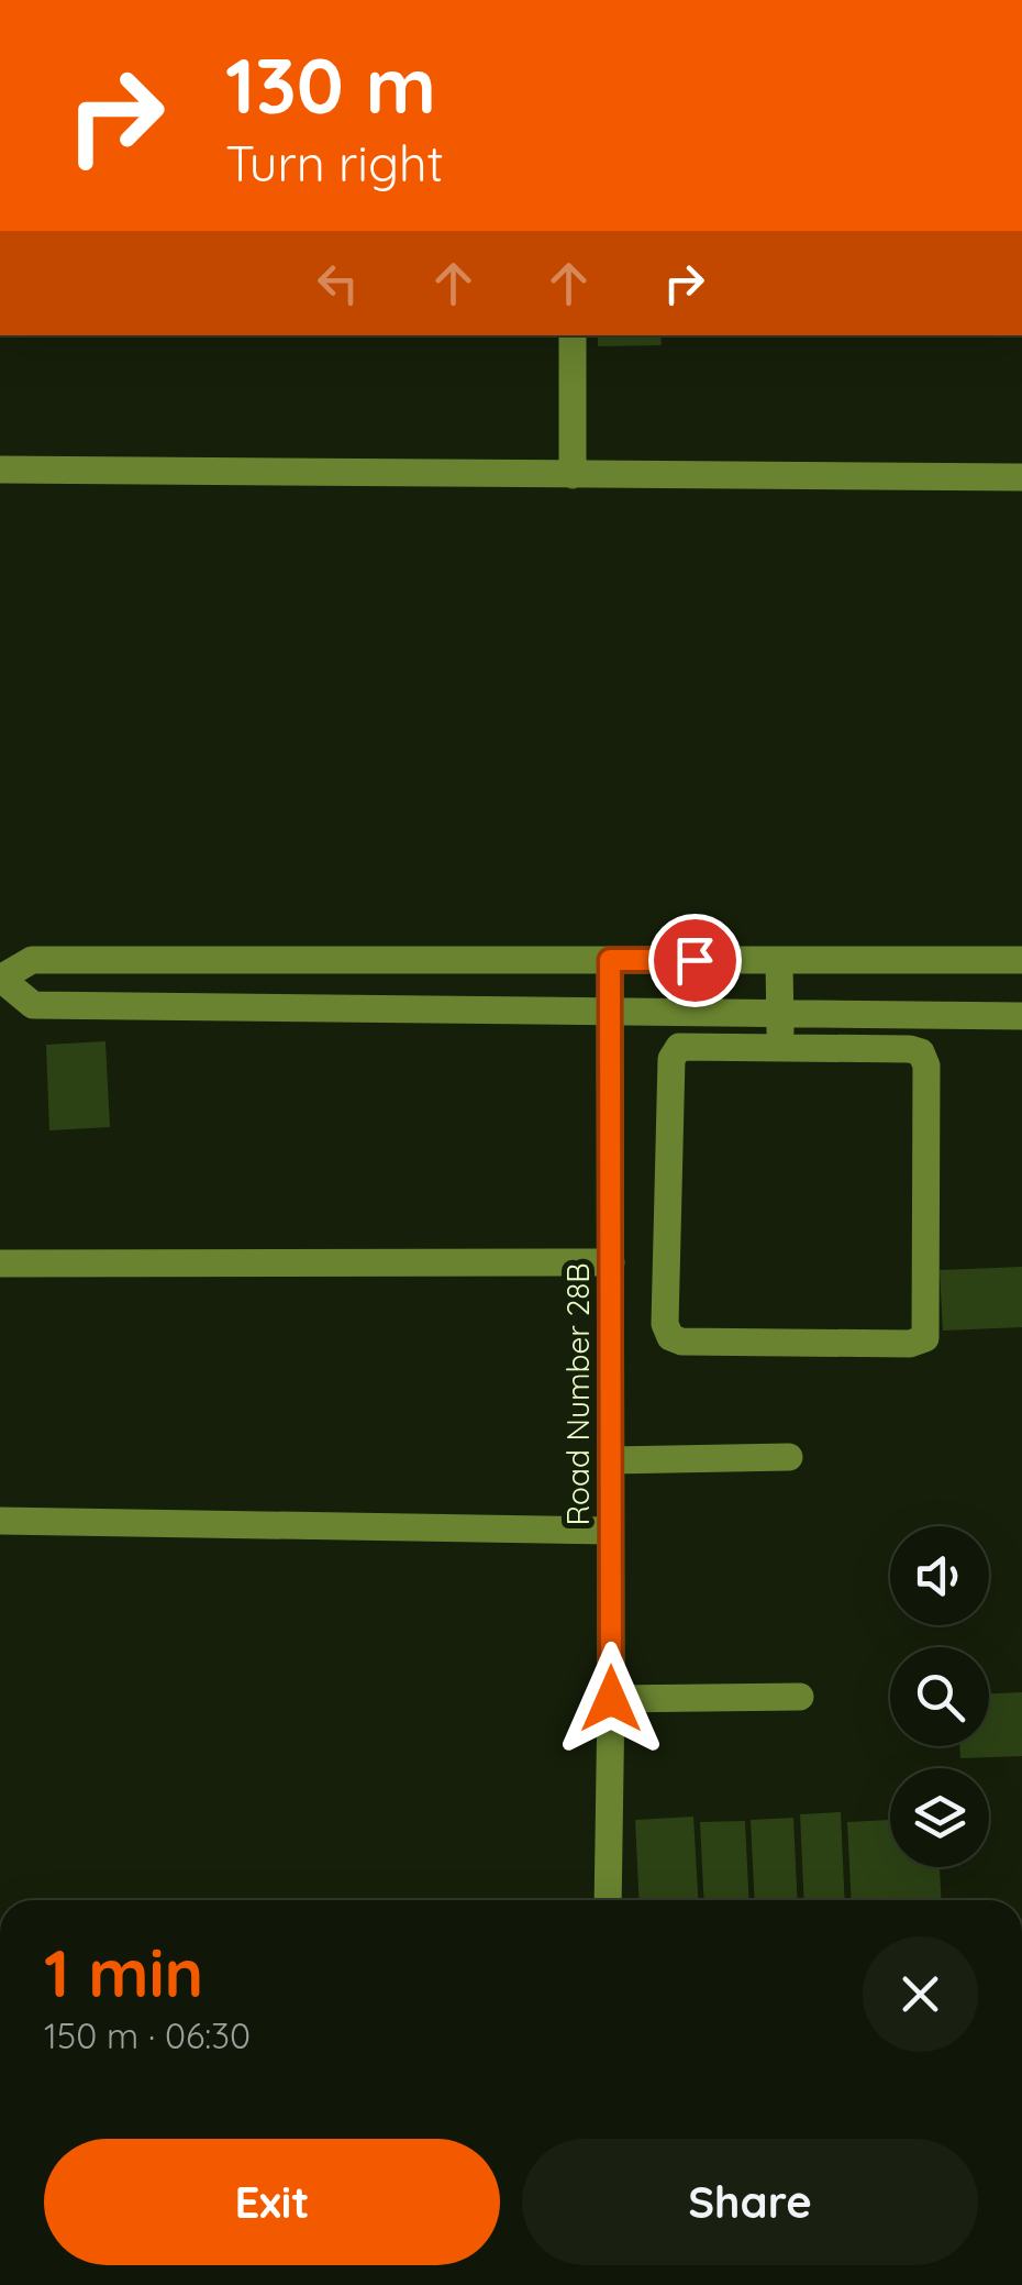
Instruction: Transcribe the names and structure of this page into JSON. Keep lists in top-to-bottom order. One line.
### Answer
{"streets":{"street":["Road Number 28B"]},"page":{"turn":["130 m","Turn right"],"heading":["1 min","150 m · 06:30"],"buttons":["Exit","Share"]}}
